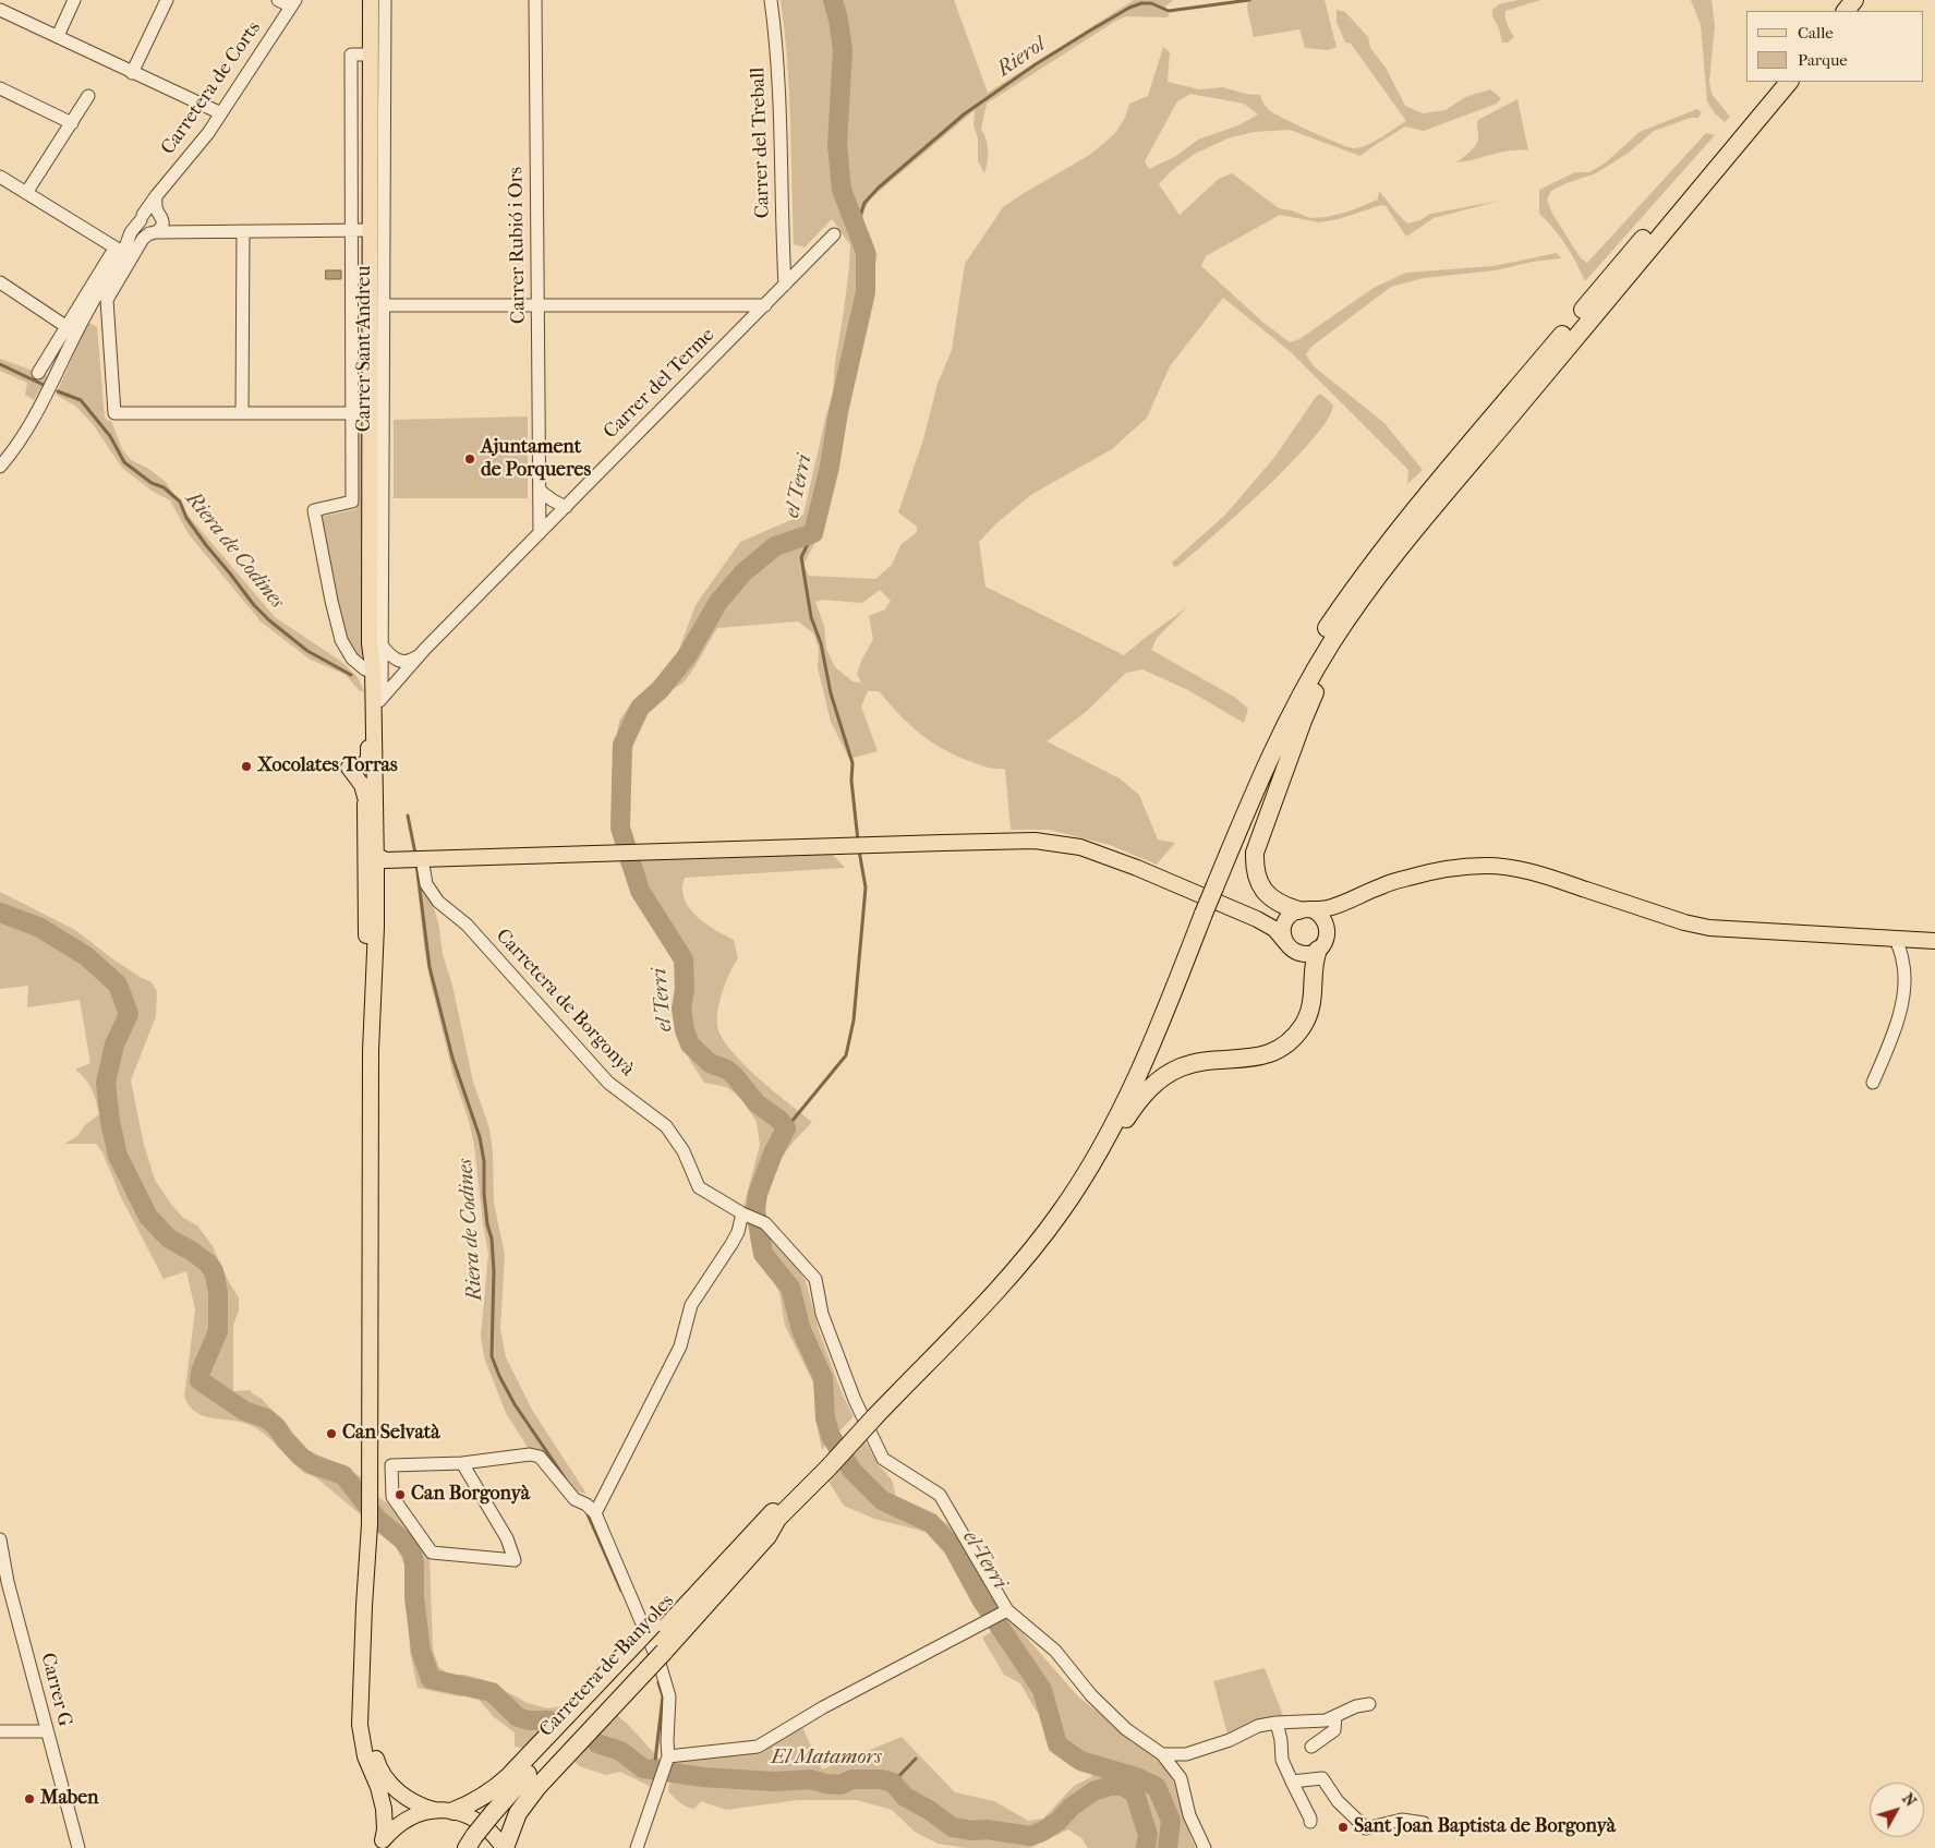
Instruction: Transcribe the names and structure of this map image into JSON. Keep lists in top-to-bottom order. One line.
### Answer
{"streets":{"street":["Carretera de Corts","Carrer del Treball","Carrer Rubió i Ors","Carrer Sant Andreu","Carrer del Terme","Carretera de Borgonyà","Carrer G"]},"crossings":[["Carrer del Treball","Carrer del Terme"],["Carrer Rubió i Ors","Carrer del Terme"]],"water":["Rierol","el Terri","Riera de Codines","El Matamors"],"places":["Ajuntament de Porqueres","Xocolates Torras","Can Selvatà","Can Borgonyà","Maben","Sant Joan Baptista de Borgonyà"],"legend":["Calle","Parque"],"north":"top right"}
